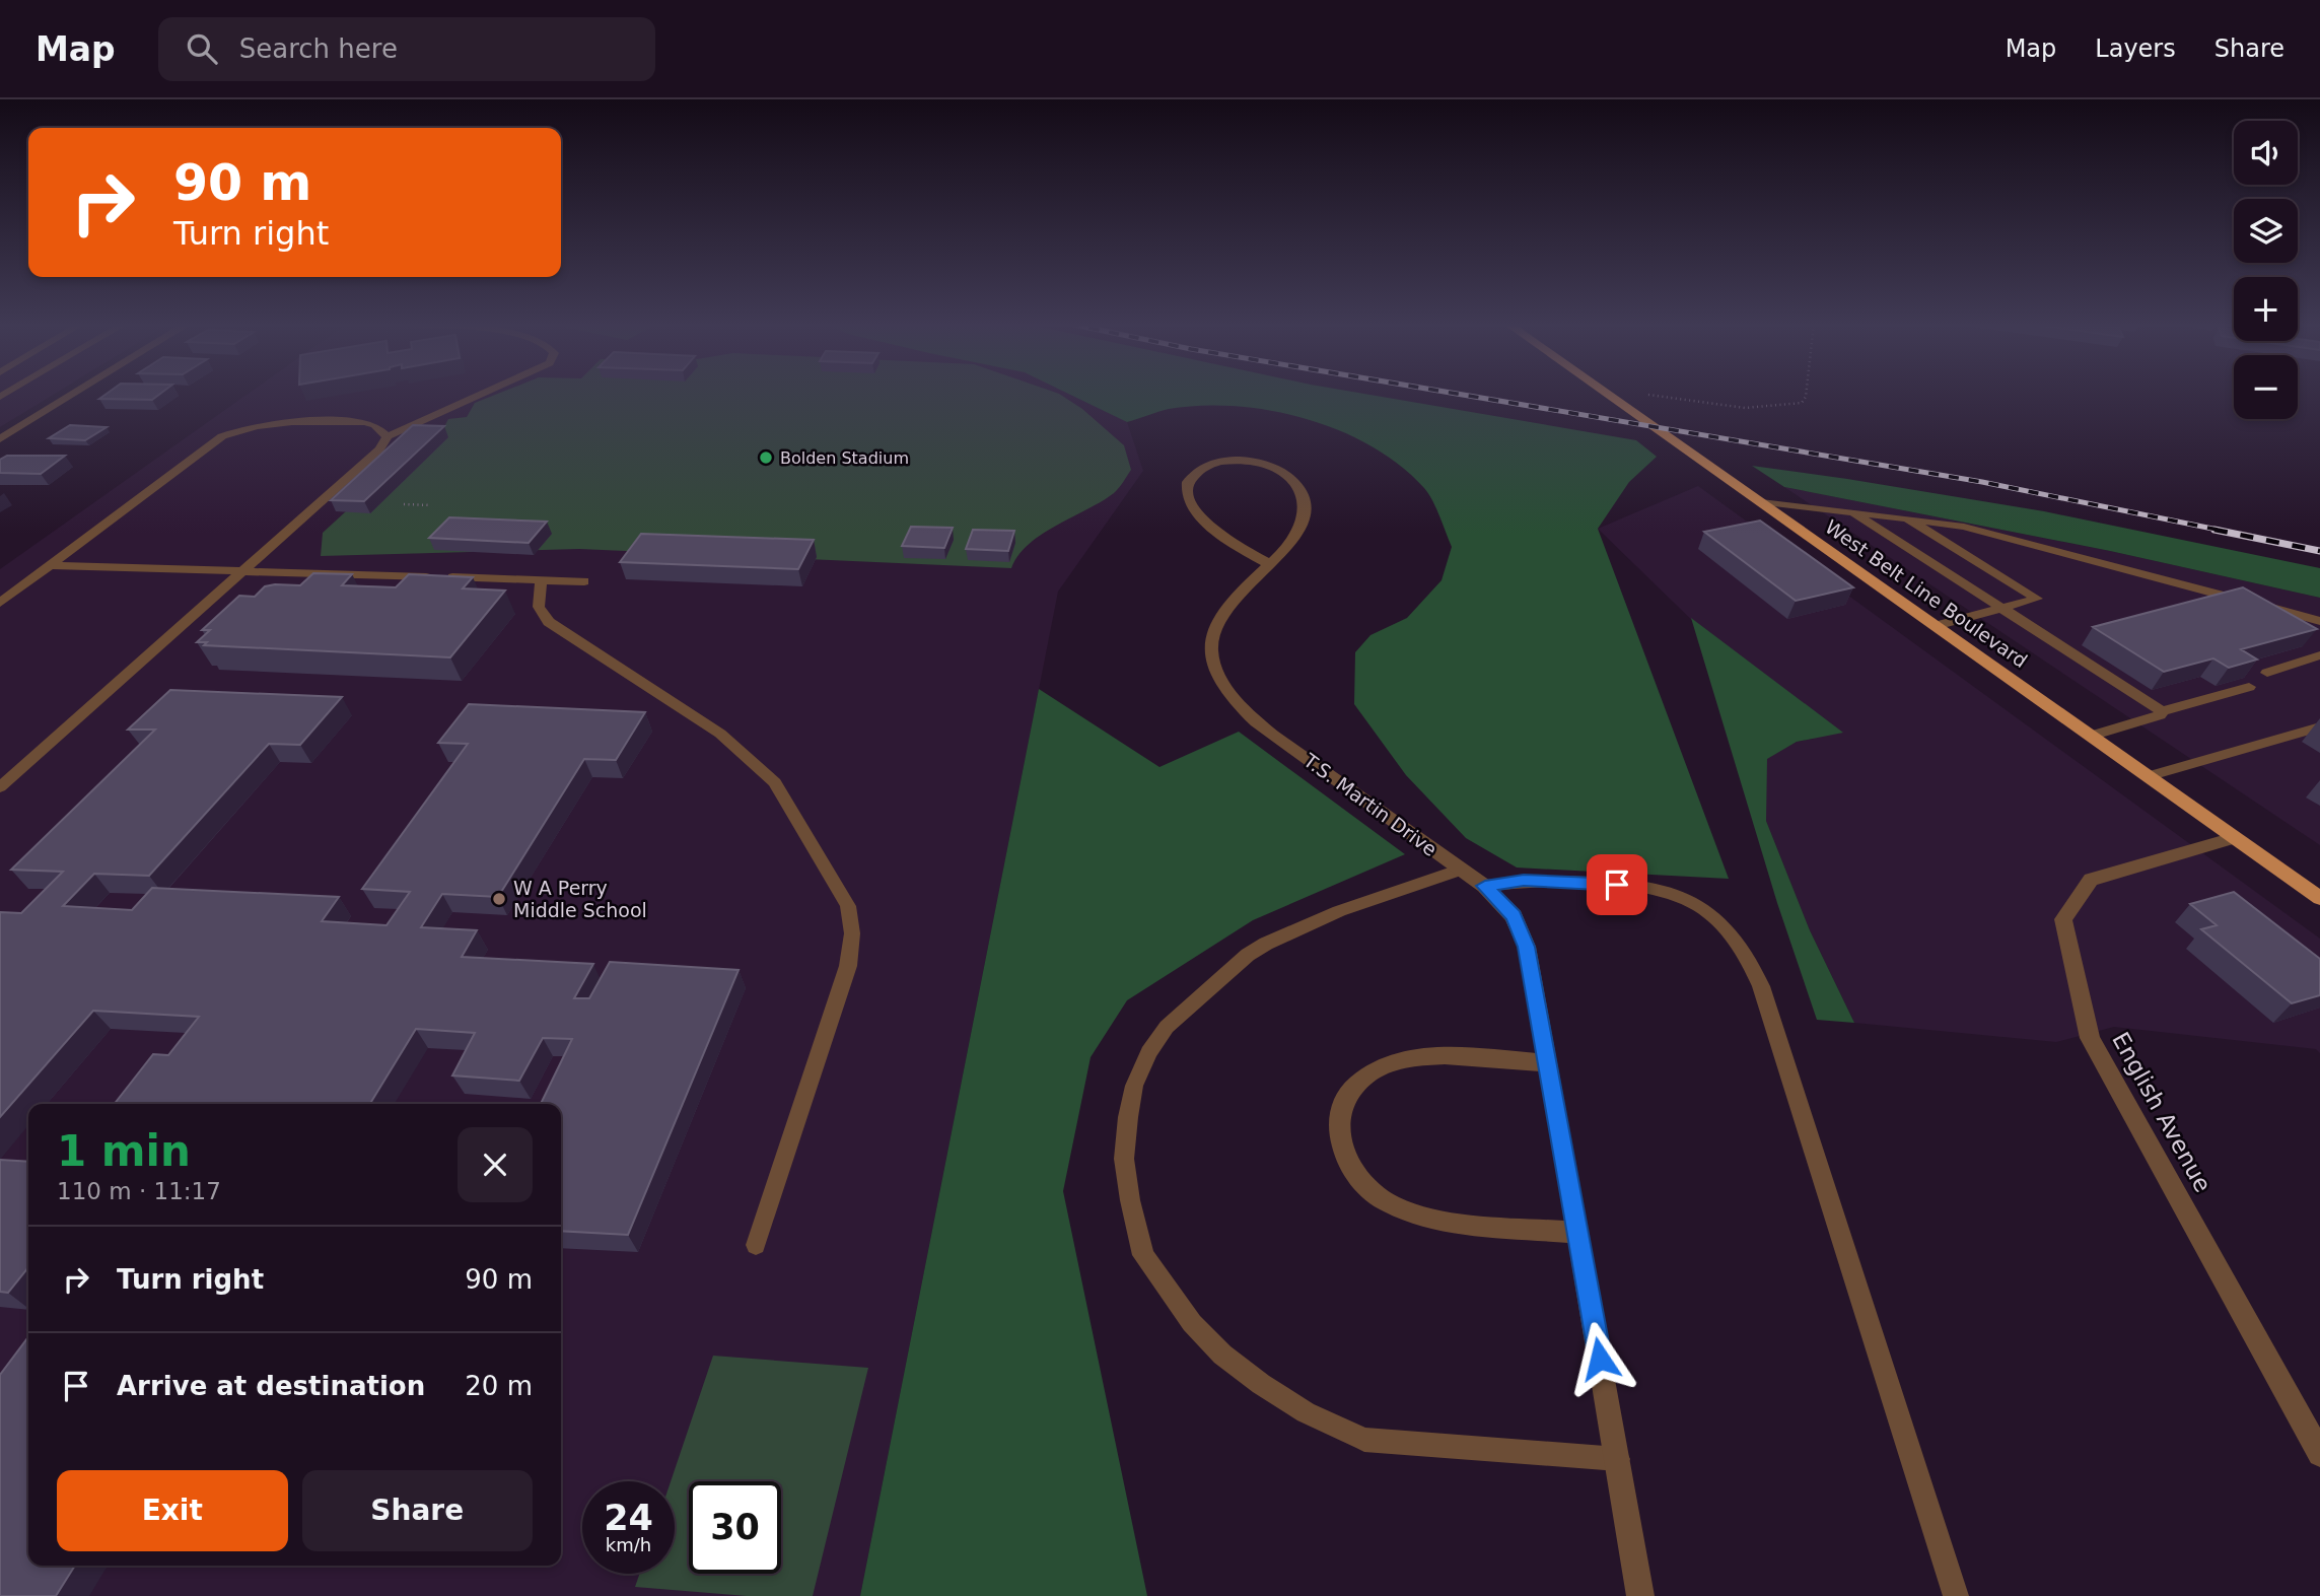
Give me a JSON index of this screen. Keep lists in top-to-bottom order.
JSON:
{
  "streets": {
    "main road": ["West Belt Line Boulevard"],
    "street": ["T.S. Martin Drive", "English Avenue"]
  },
  "crossings": [
    ["West Belt Line Boulevard", "English Avenue"]
  ],
  "places": ["Bolden Stadium", "W A Perry Middle School"],
  "page": {
    "header": "Map",
    "search": "Search here",
    "nav": ["Map", "Layers", "Share"],
    "map_buttons": ["+", "−"],
    "turn": ["90 m", "Turn right"],
    "heading": ["1 min", "110 m · 11:17"],
    "list": [
      {
        "name": "Turn right",
        "value": "90 m"
      },
      {
        "name": "Arrive at destination",
        "value": "20 m"
      }
    ],
    "buttons": ["Exit", "Share"],
    "speed": "24 km/h",
    "limit": "30"
  }
}
